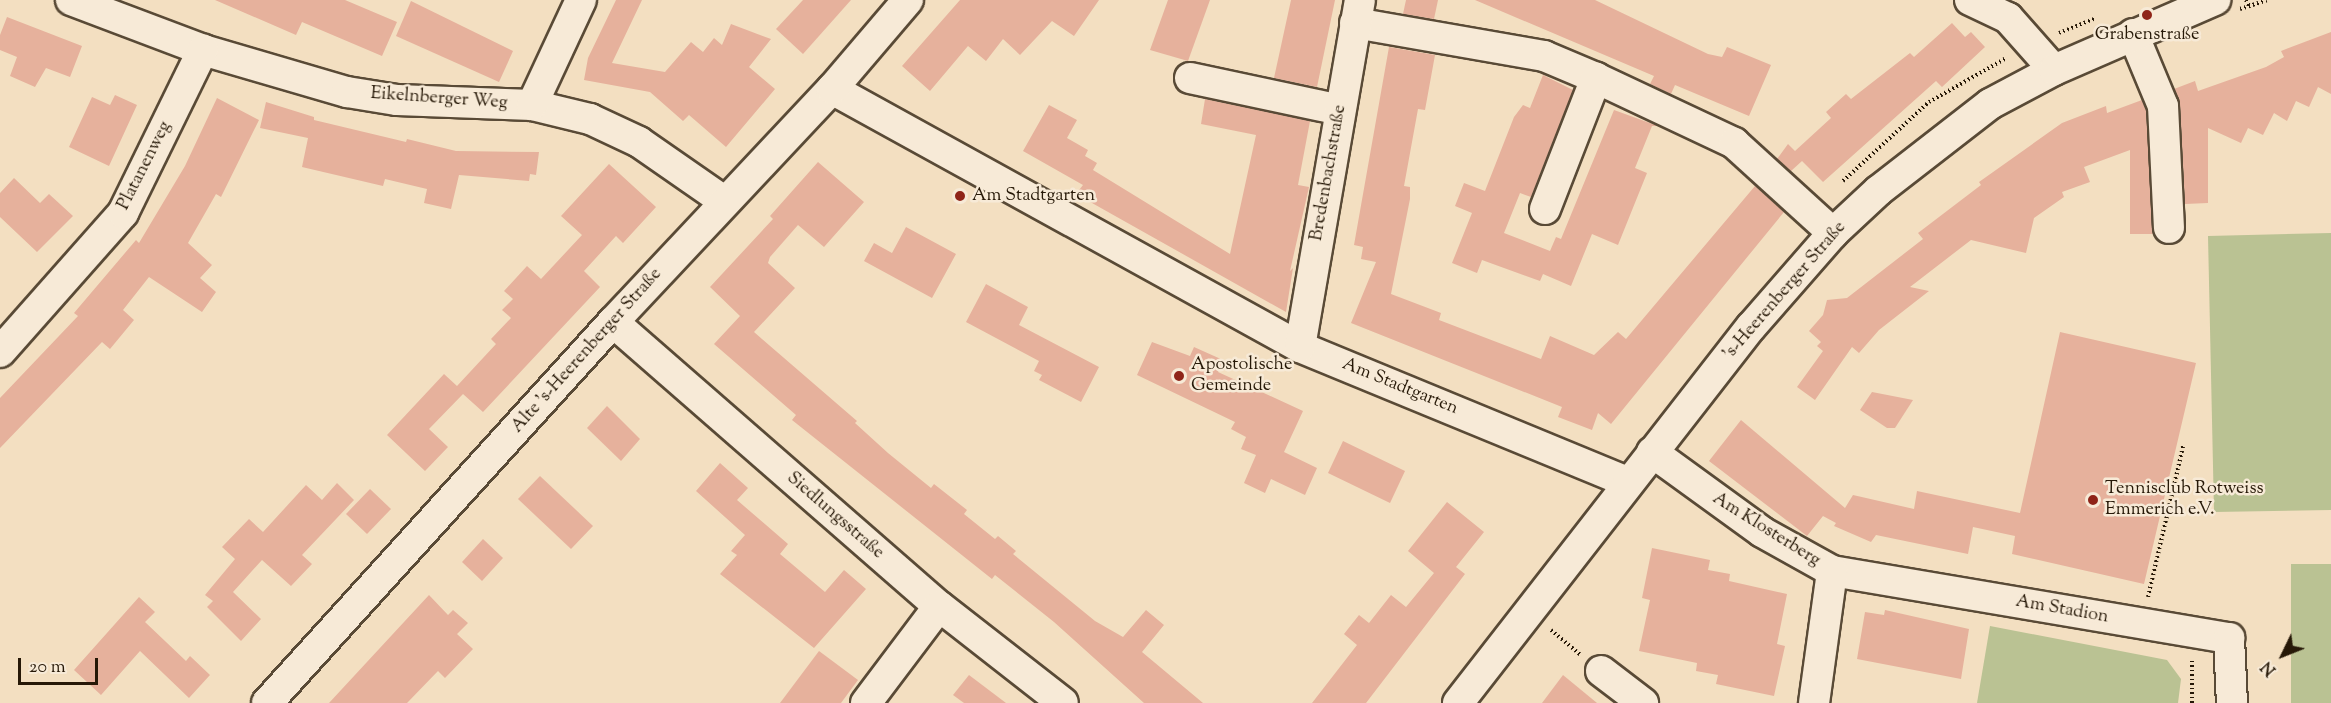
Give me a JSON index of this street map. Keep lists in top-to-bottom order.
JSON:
{
  "streets": {
    "street": [
      "Eikelnberger Weg",
      "Platanenweg",
      "Bredenbachstraße",
      "'s-Heerenberger Straße",
      "Alte 's-Heerenberger Straße",
      "Am Stadtgarten",
      "Siedlungsstraße",
      "Am Klosterberg",
      "Am Stadion"
    ]
  },
  "crossings": [
    ["Eikelnberger Weg", "Platanenweg"],
    ["Eikelnberger Weg", "Alte 's-Heerenberger Straße"],
    ["Bredenbachstraße", "Am Stadtgarten"],
    ["'s-Heerenberger Straße", "Am Stadtgarten"],
    ["'s-Heerenberger Straße", "Am Klosterberg"],
    ["Alte 's-Heerenberger Straße", "Am Stadtgarten"],
    ["Alte 's-Heerenberger Straße", "Siedlungsstraße"],
    ["Am Klosterberg", "Am Stadion"]
  ],
  "places": [
    "Grabenstraße",
    "Am Stadtgarten",
    "Apostolische Gemeinde",
    "Tennisclub Rotweiss Emmerich e.V."
  ],
  "scale_bar": "20 m",
  "north": "bottom left"
}
